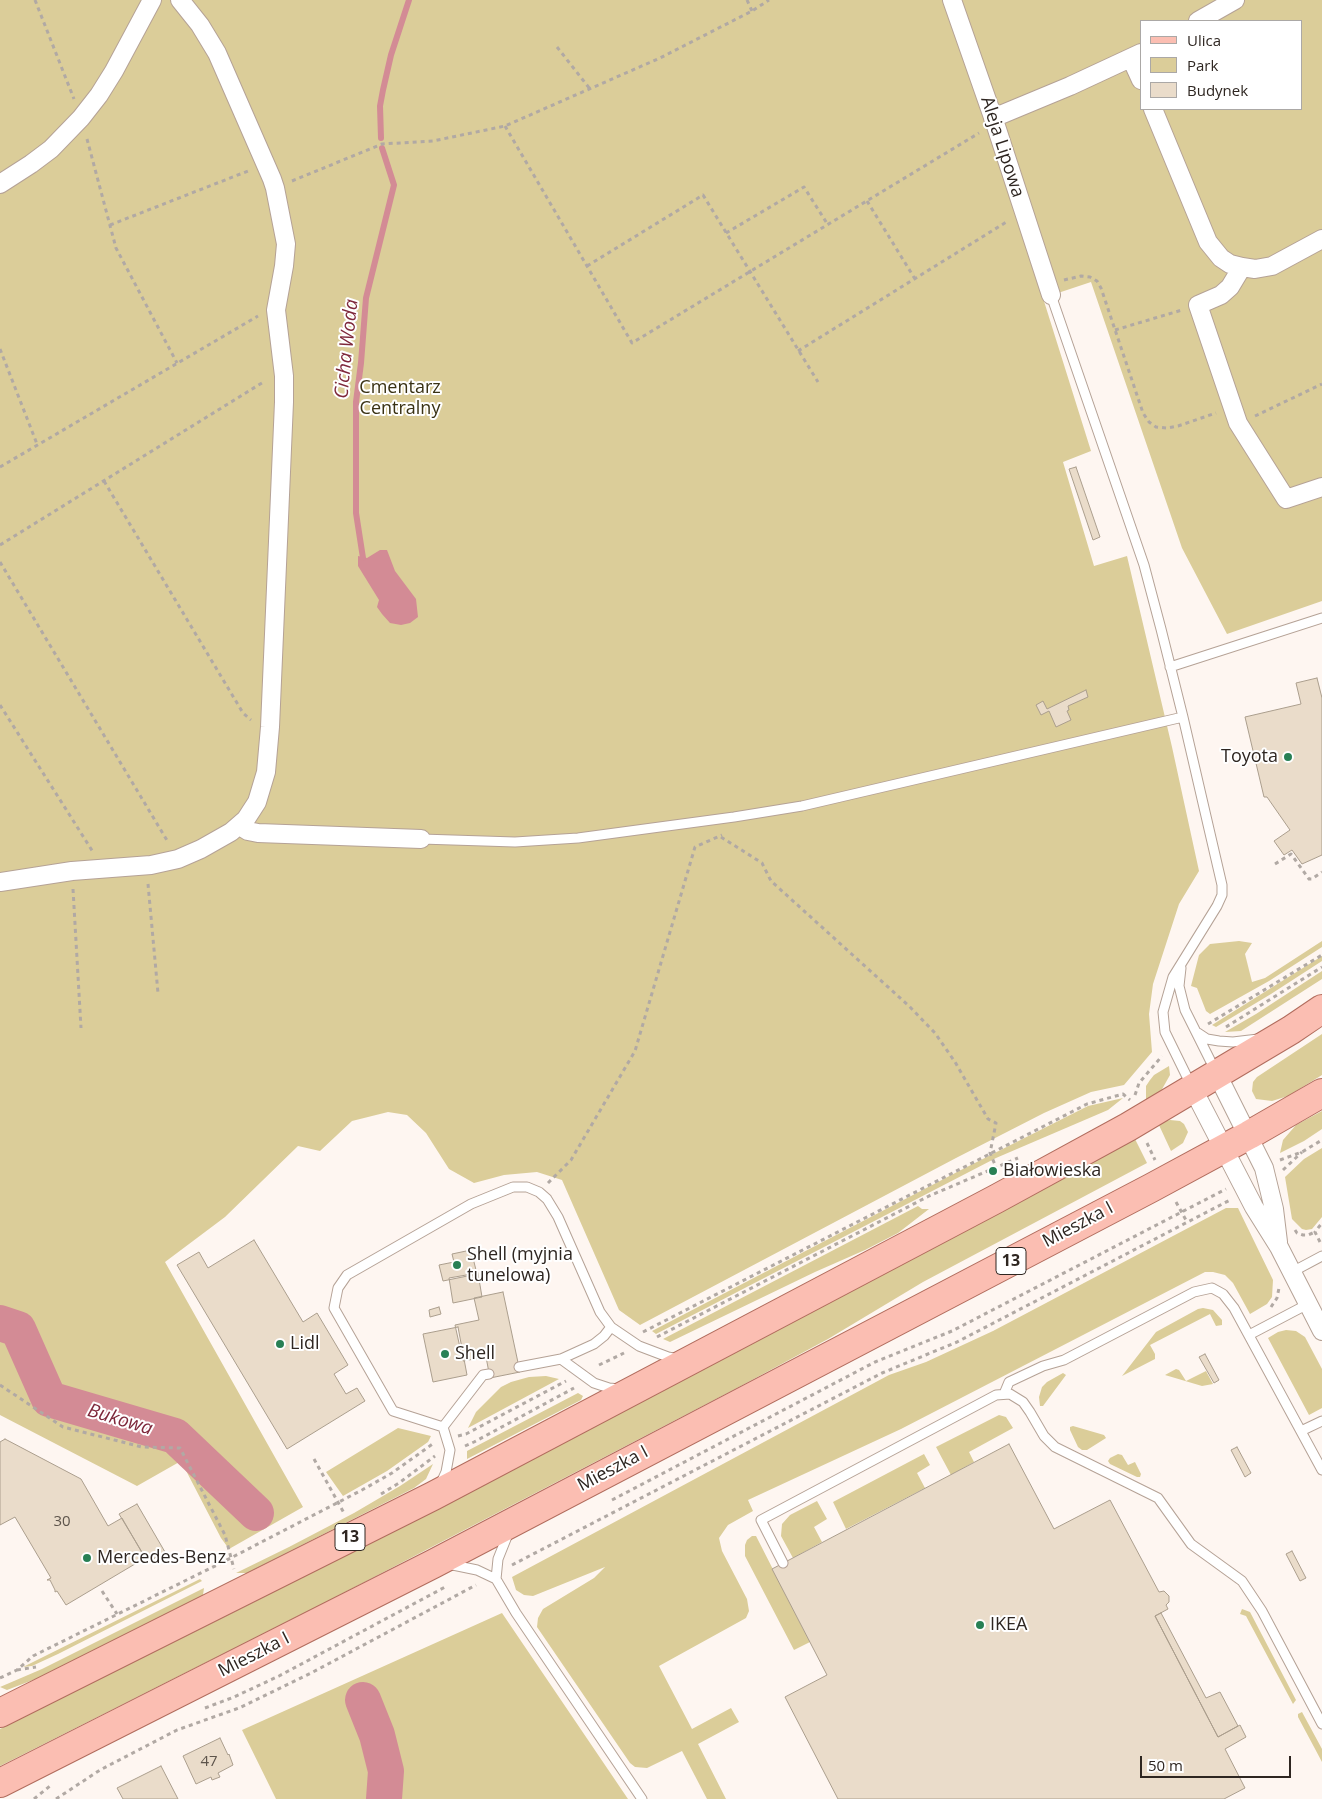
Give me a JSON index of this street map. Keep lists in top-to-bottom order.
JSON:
{
  "streets": {
    "main road": ["Mieszka I", "13"],
    "street": ["Aleja Lipowa"]
  },
  "water": ["Cicha Woda", "Bukowa"],
  "parks": ["Cmentarz Centralny"],
  "places": [
    "Toyota",
    "Białowieska",
    "Shell (myjnia tunelowa)",
    "Lidl",
    "Shell",
    "Mercedes-Benz",
    "IKEA"
  ],
  "house_numbers": ["30", "47"],
  "legend": ["Ulica", "Park", "Budynek"],
  "scale_bar": "50 m"
}
